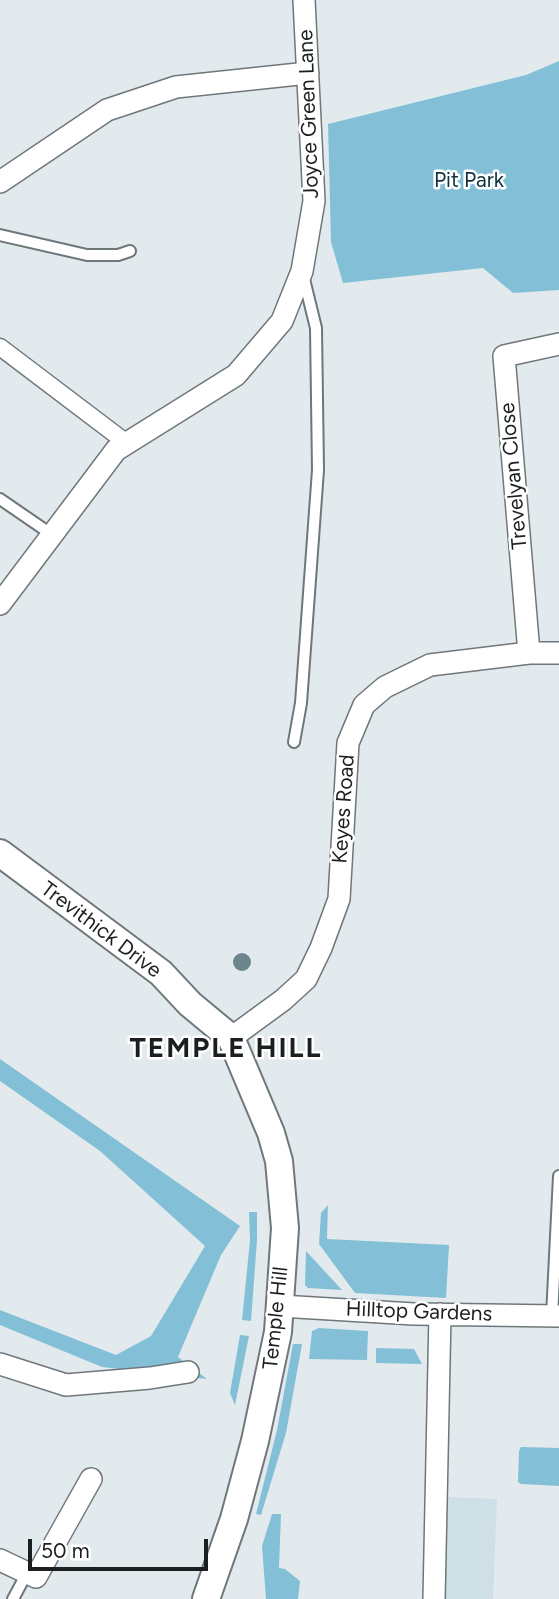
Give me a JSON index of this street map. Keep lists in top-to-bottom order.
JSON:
{
  "streets": {
    "street": [
      "Joyce Green Lane",
      "Trevelyan Close",
      "Keyes Road",
      "Trevithick Drive",
      "Hilltop Gardens",
      "Temple Hill"
    ]
  },
  "crossings": [
    ["Trevelyan Close", "Keyes Road"],
    ["Keyes Road", "Trevithick Drive"],
    ["Keyes Road", "Temple Hill"],
    ["Trevithick Drive", "Temple Hill"],
    ["Hilltop Gardens", "Temple Hill"]
  ],
  "districts": ["TEMPLE HILL"],
  "parks": ["Pit Park"],
  "scale_bar": "50 m"
}
